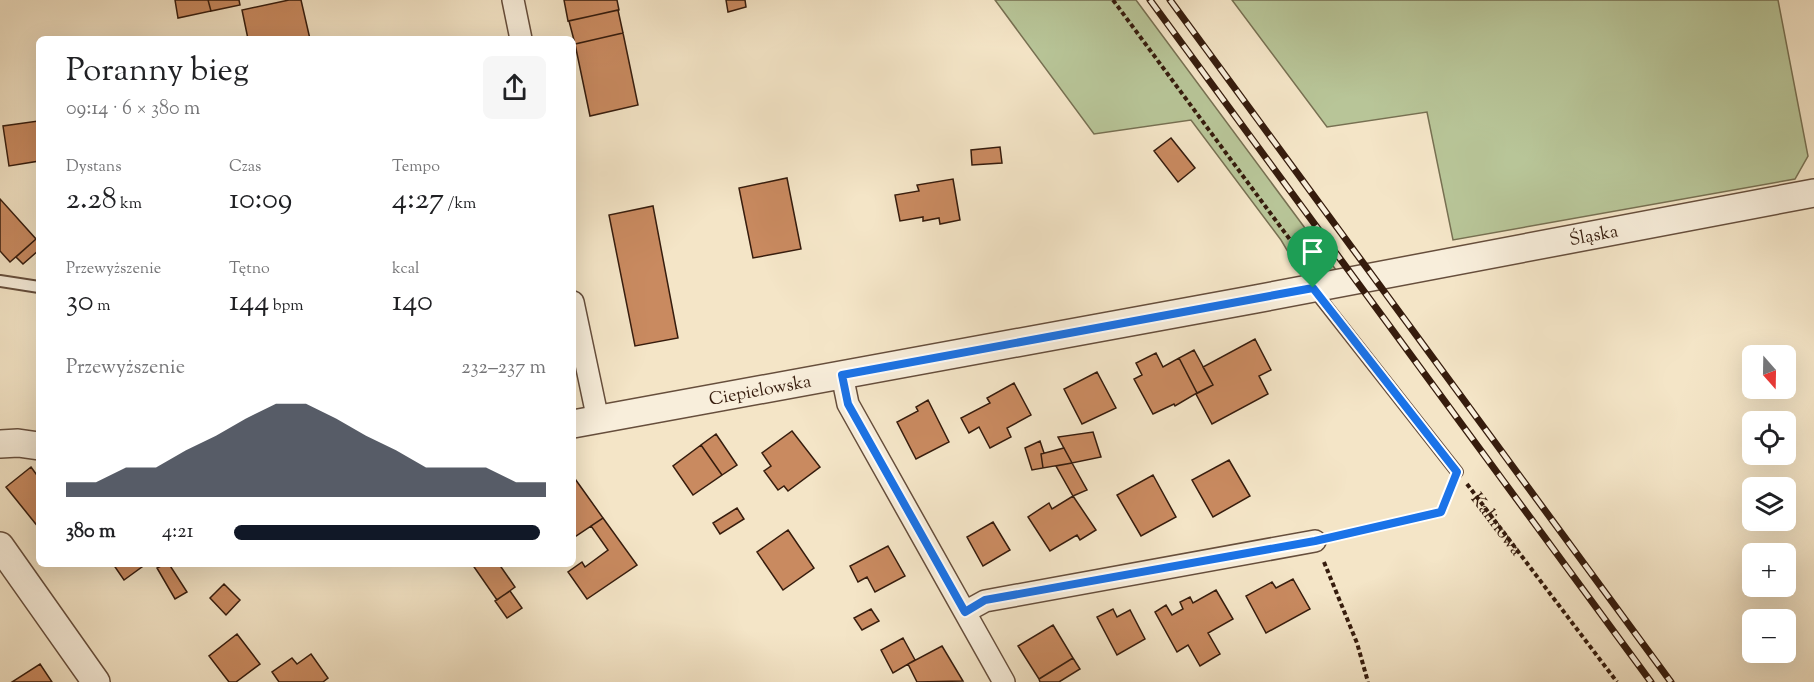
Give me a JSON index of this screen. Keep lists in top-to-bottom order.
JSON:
{
  "streets": {
    "street": ["Śląska", "Ciepielowska"],
    "path": ["Kalinowa"]
  },
  "crossings": [
    ["Śląska", "Ciepielowska"]
  ],
  "north": "bottom",
  "page": {
    "heading": ["Poranny bieg", "09:14 · 6 × 380 m"],
    "stats": [
      ["Dystans", "2.28 km"],
      ["Czas", "10:09"],
      ["Tempo", "4:27 /km"],
      ["Przewyższenie", "30 m"],
      ["Tętno", "144 bpm"],
      ["kcal", "140"]
    ],
    "chart": ["Przewyższenie", "232–237 m"],
    "map_buttons": ["+", "−"],
    "list": [
      {
        "name": "380 m",
        "note": "4:21"
      }
    ]
  }
}
